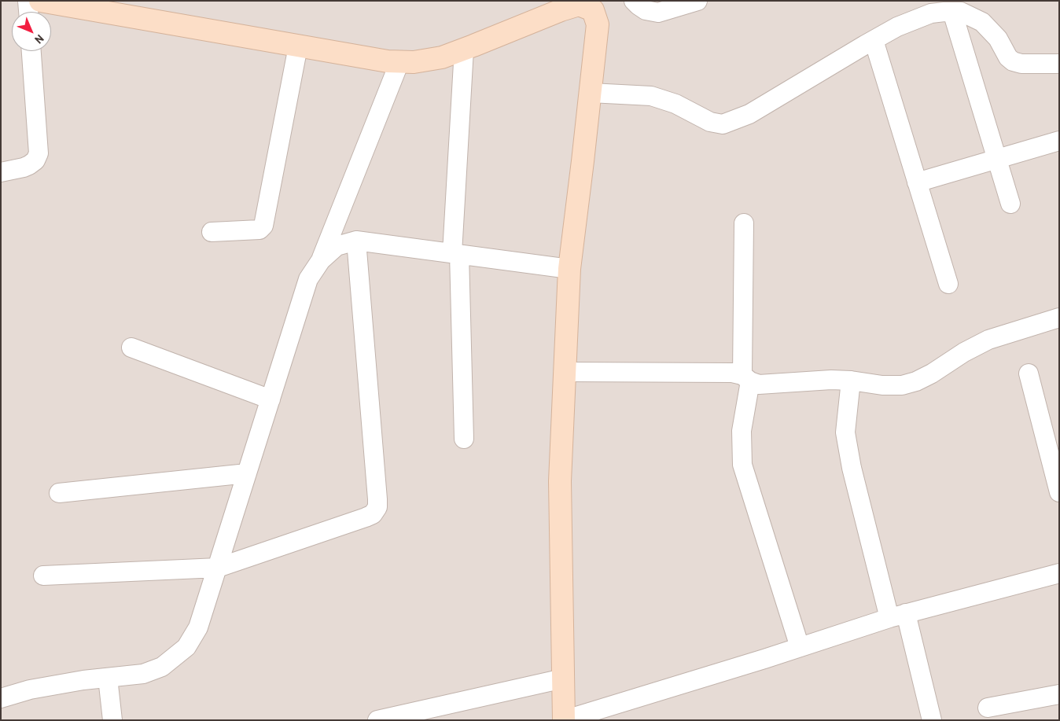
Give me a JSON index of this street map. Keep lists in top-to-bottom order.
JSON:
{
  "north": "bottom right"
}
